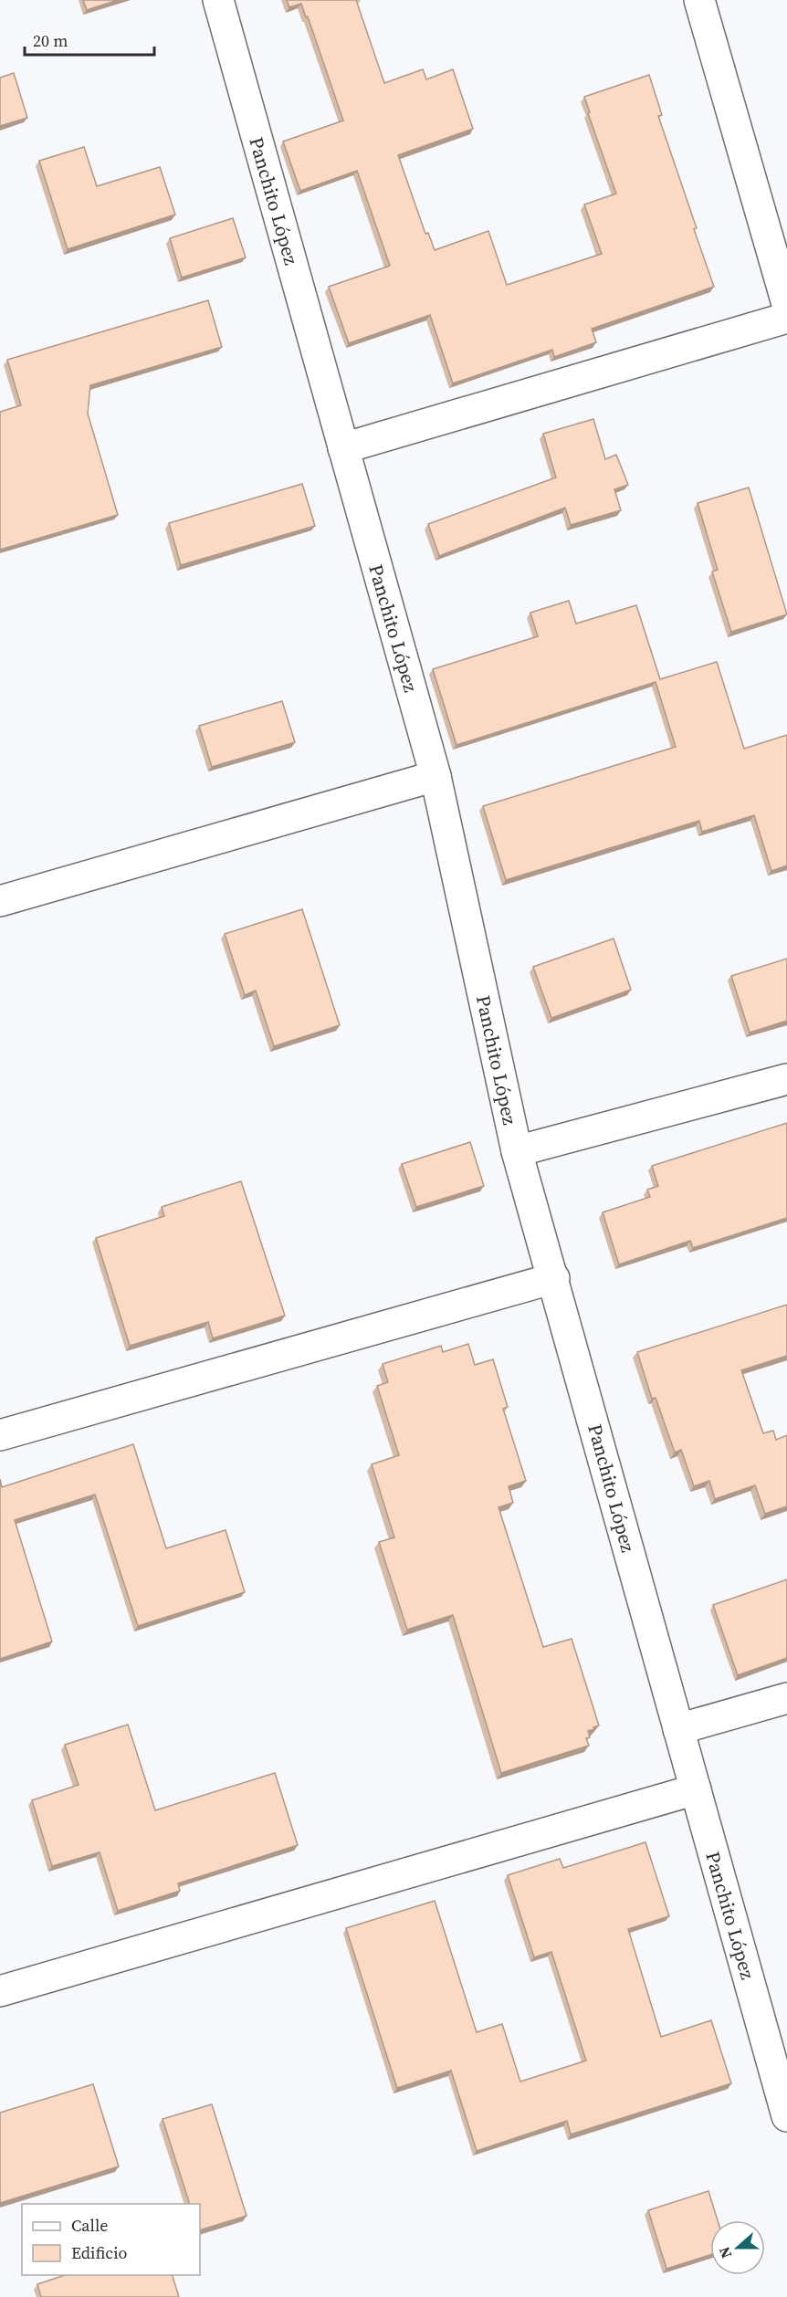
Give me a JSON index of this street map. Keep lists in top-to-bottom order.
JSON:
{
  "streets": {
    "street": ["Panchito López"]
  },
  "legend": ["Calle", "Edificio"],
  "scale_bar": "20 m",
  "north": "left"
}
